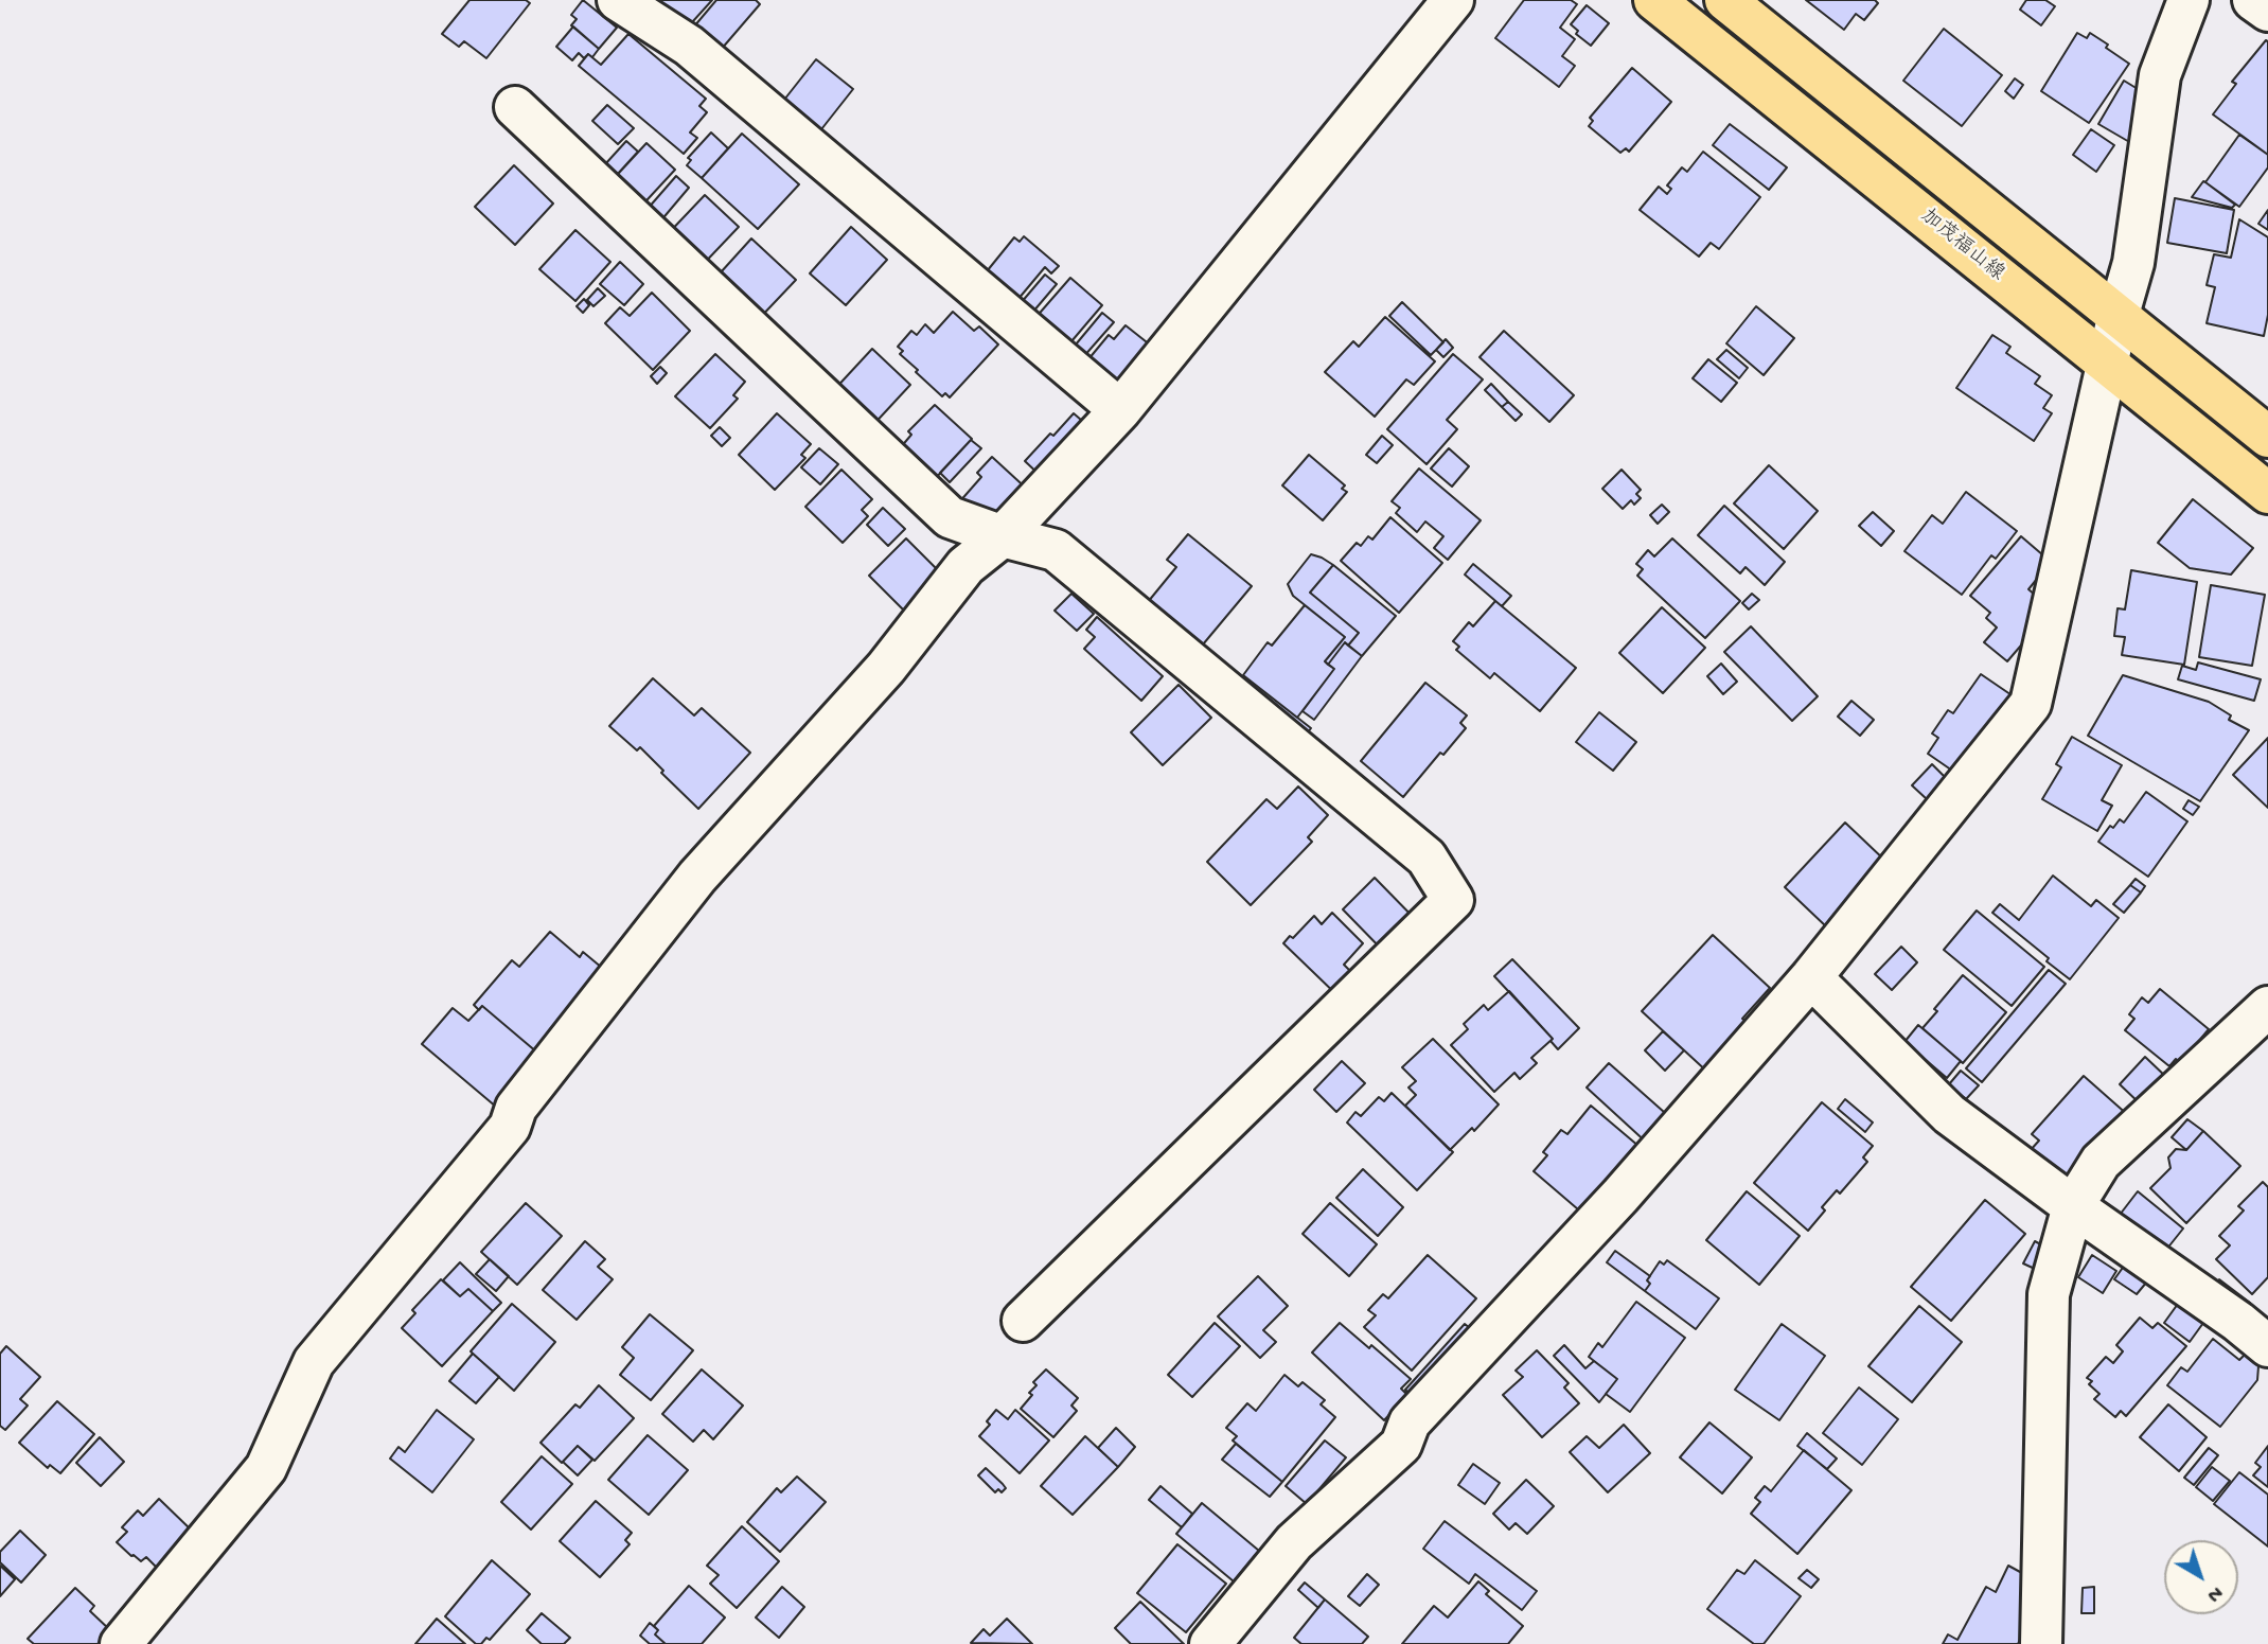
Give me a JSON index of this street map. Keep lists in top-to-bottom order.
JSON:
{
  "streets": {
    "main road": ["加茂福山線"]
  },
  "north": "bottom right"
}
